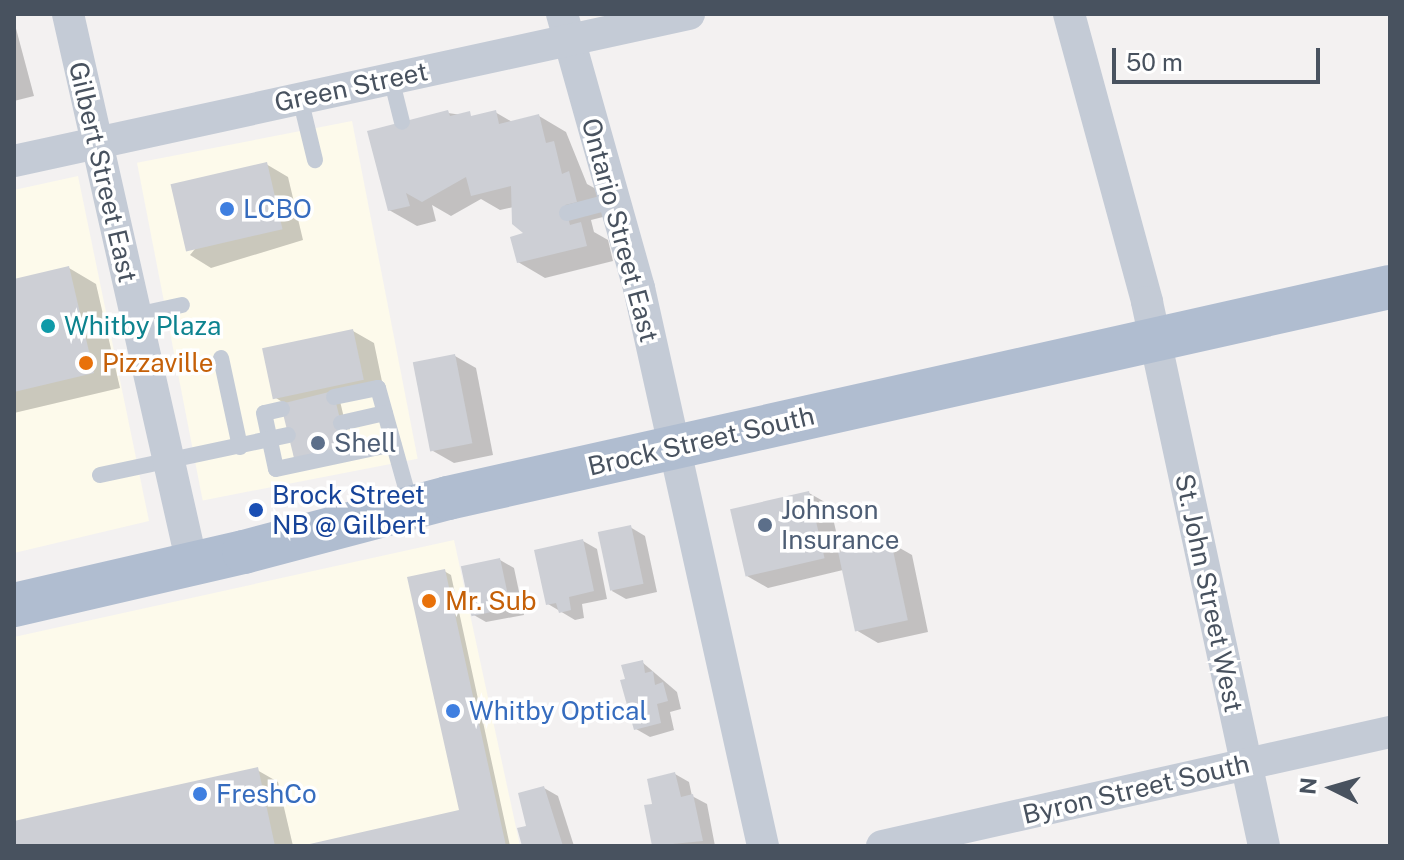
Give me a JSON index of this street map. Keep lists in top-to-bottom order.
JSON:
{
  "streets": {
    "main road": ["Brock Street South"],
    "street": [
      "Green Street",
      "Gilbert Street East",
      "Ontario Street East",
      "St. John Street West",
      "Byron Street South"
    ]
  },
  "crossings": [
    ["Green Street", "Gilbert Street East"],
    ["Green Street", "Ontario Street East"],
    ["Gilbert Street East", "Brock Street South"],
    ["Ontario Street East", "Brock Street South"],
    ["Brock Street South", "St. John Street West"],
    ["St. John Street West", "Byron Street South"]
  ],
  "places": [
    "LCBO",
    "Whitby Plaza",
    "Pizzaville",
    "Shell",
    "Brock Street NB @ Gilbert",
    "Johnson Insurance",
    "Mr. Sub",
    "Whitby Optical",
    "FreshCo"
  ],
  "scale_bar": "50 m",
  "north": "left"
}
